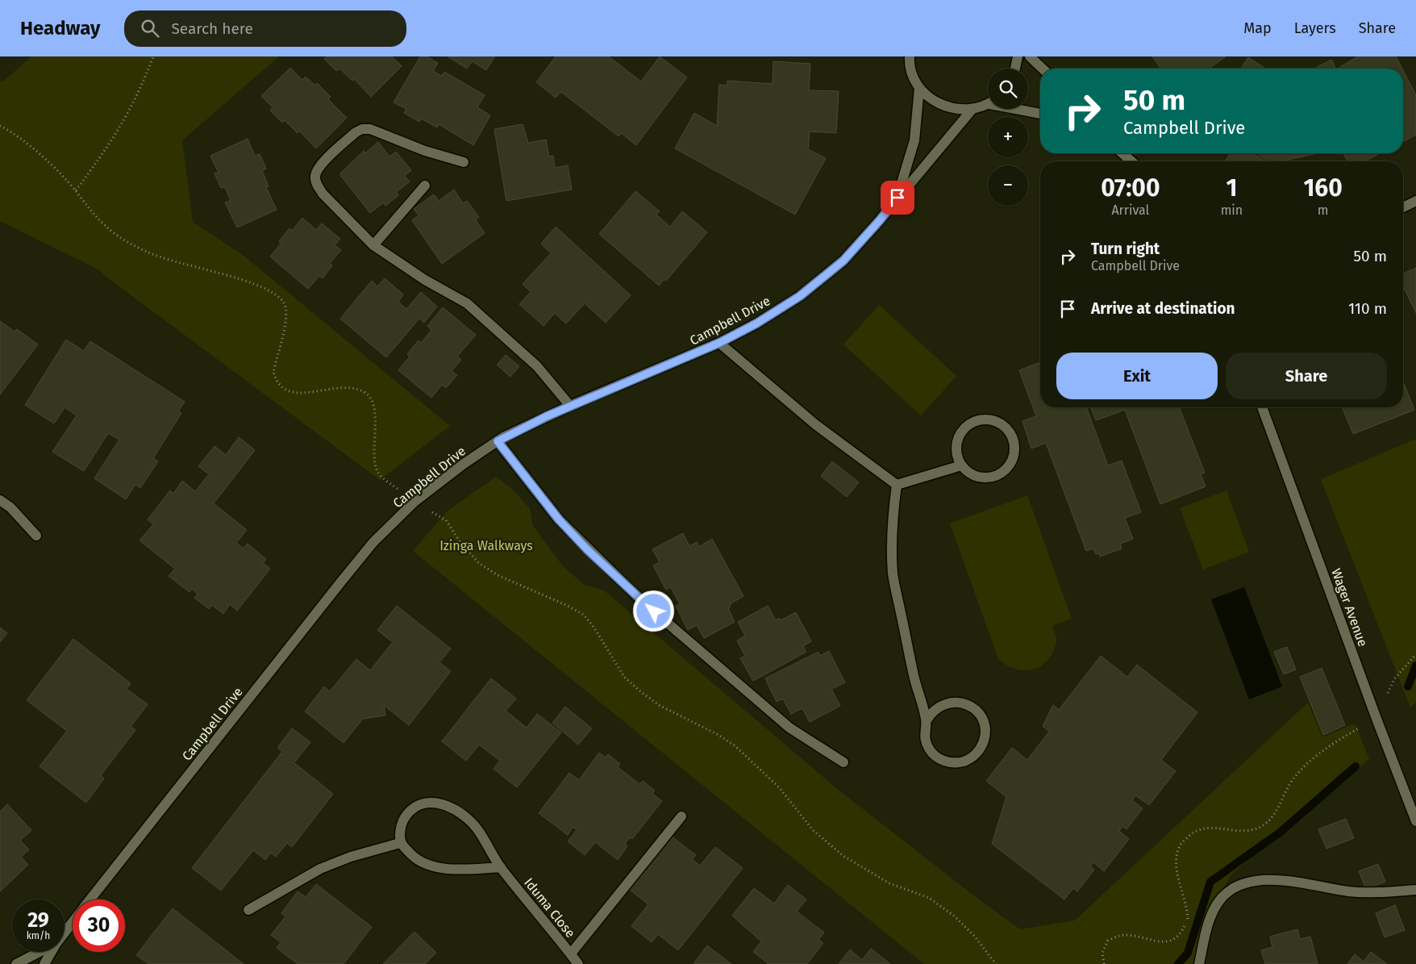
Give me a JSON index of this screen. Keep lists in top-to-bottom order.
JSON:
{
  "streets": {
    "street": ["Campbell Drive", "Wager Avenue", "Iduma Close"]
  },
  "parks": ["Izinga Walkways"],
  "page": {
    "header": "Headway",
    "search": "Search here",
    "nav": ["Map", "Layers", "Share"],
    "map_buttons": ["+", "−"],
    "turn": ["50 m", "Campbell Drive"],
    "eta": [
      "07:00",
      "Arrival",
      "1",
      "min",
      "160",
      "m"
    ],
    "list": [
      {
        "name": "Turn right",
        "note": "Campbell Drive",
        "value": "50 m"
      },
      {
        "name": "Arrive at destination",
        "value": "110 m"
      }
    ],
    "buttons": ["Exit", "Share"],
    "speed": "29 km/h",
    "limit": "30"
  }
}
